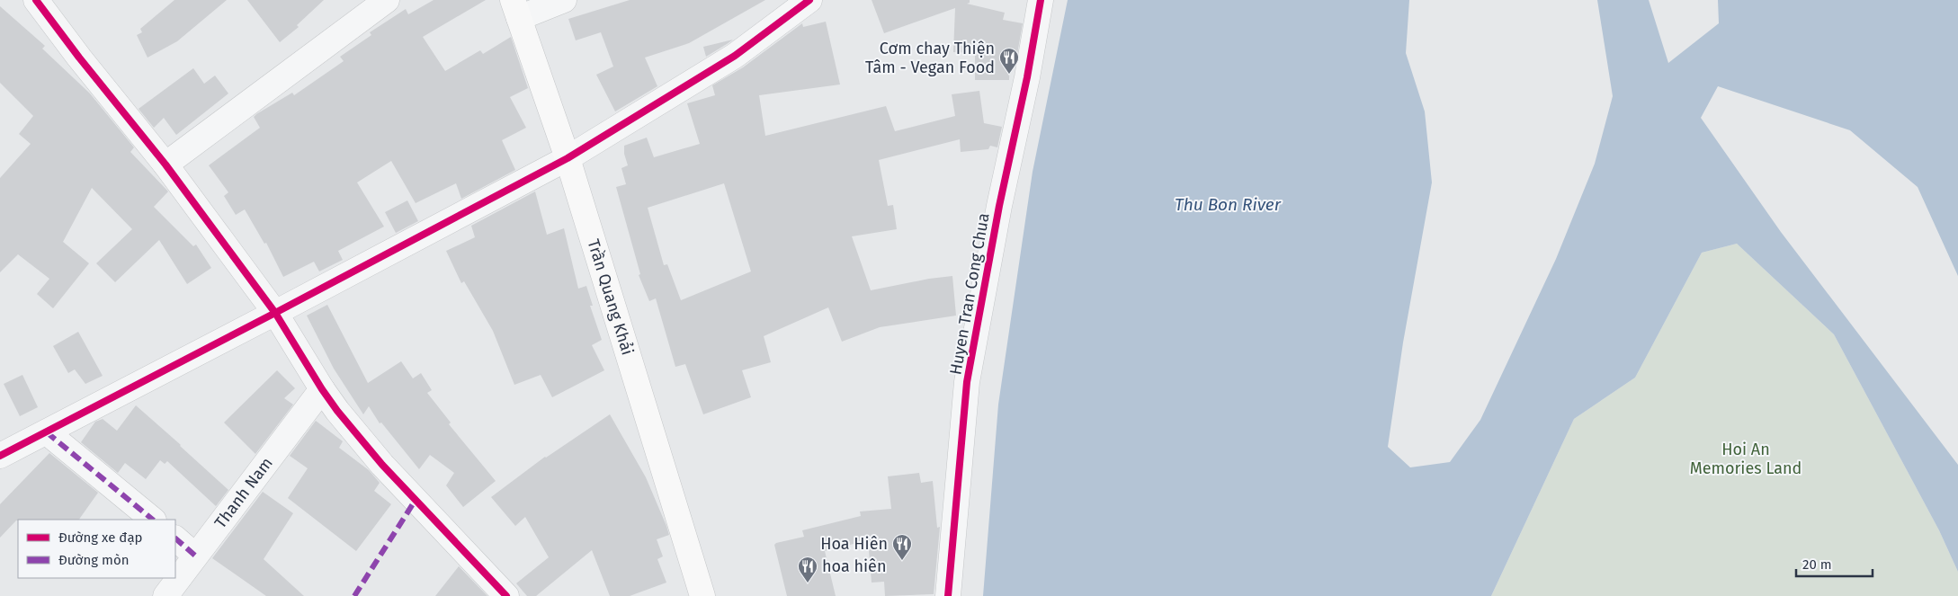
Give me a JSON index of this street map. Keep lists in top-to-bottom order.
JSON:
{
  "streets": {
    "street": ["Huyen Tran Cong Chua", "Trần Quang Khải", "Thanh Nam"]
  },
  "water": ["Thu Bon River"],
  "parks": ["Hoi An Memories Land"],
  "places": {
    "restaurant": ["Cơm chay Thiện Tâm - Vegan Food", "Hoa Hiên", "hoa hiên"]
  },
  "legend": ["Đường xe đạp", "Đường mòn"],
  "scale_bar": "20 m"
}
